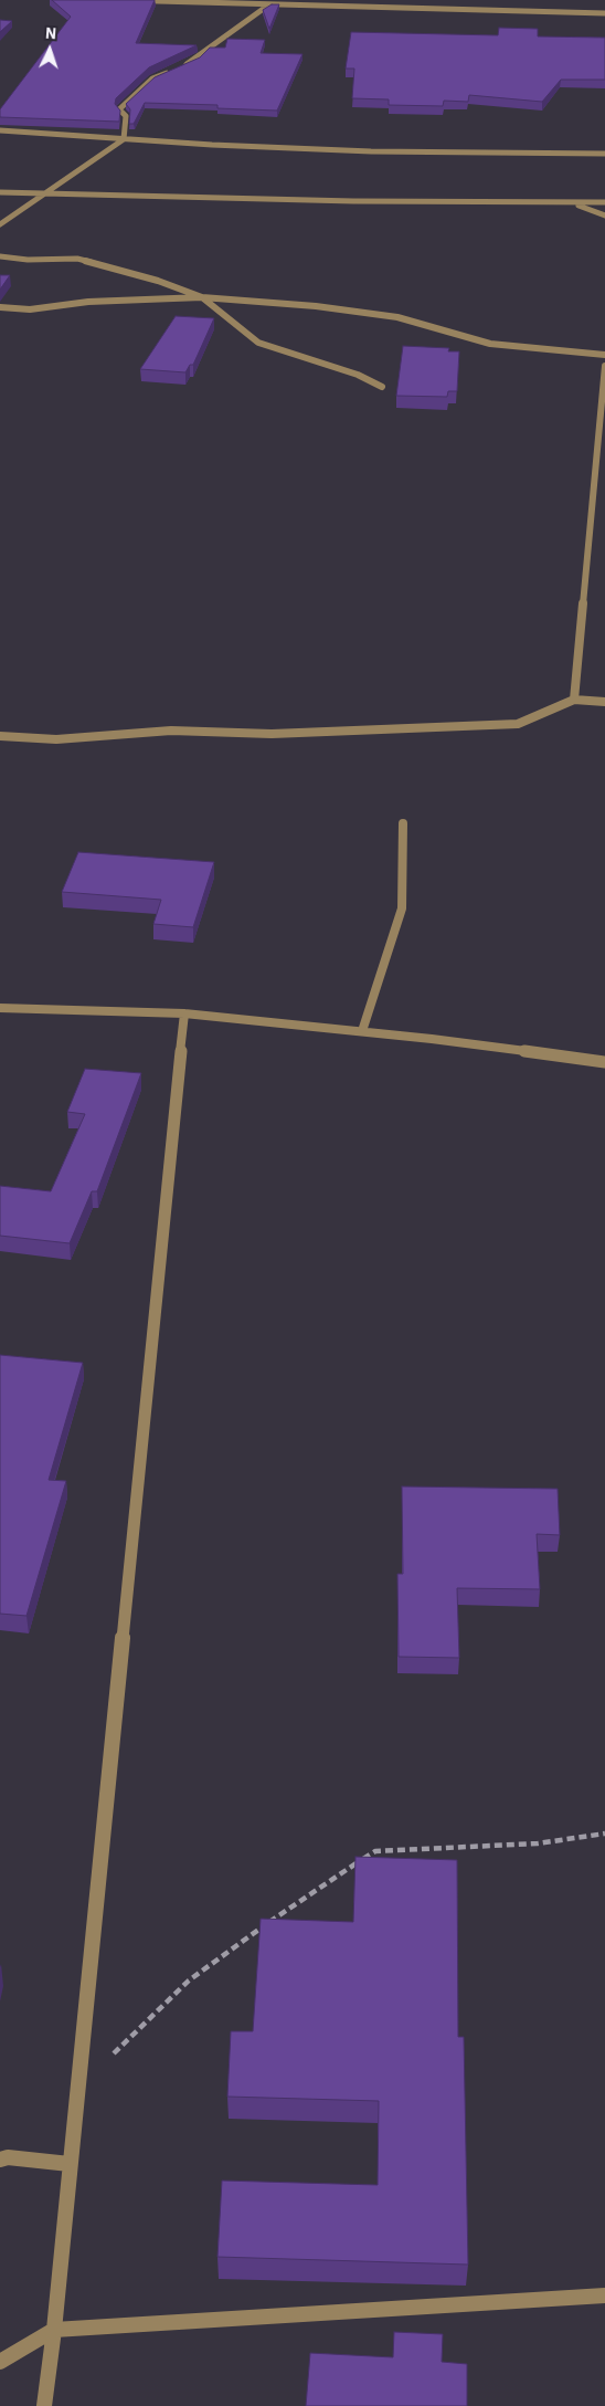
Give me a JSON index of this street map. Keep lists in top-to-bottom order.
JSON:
{
  "north": "top"
}
